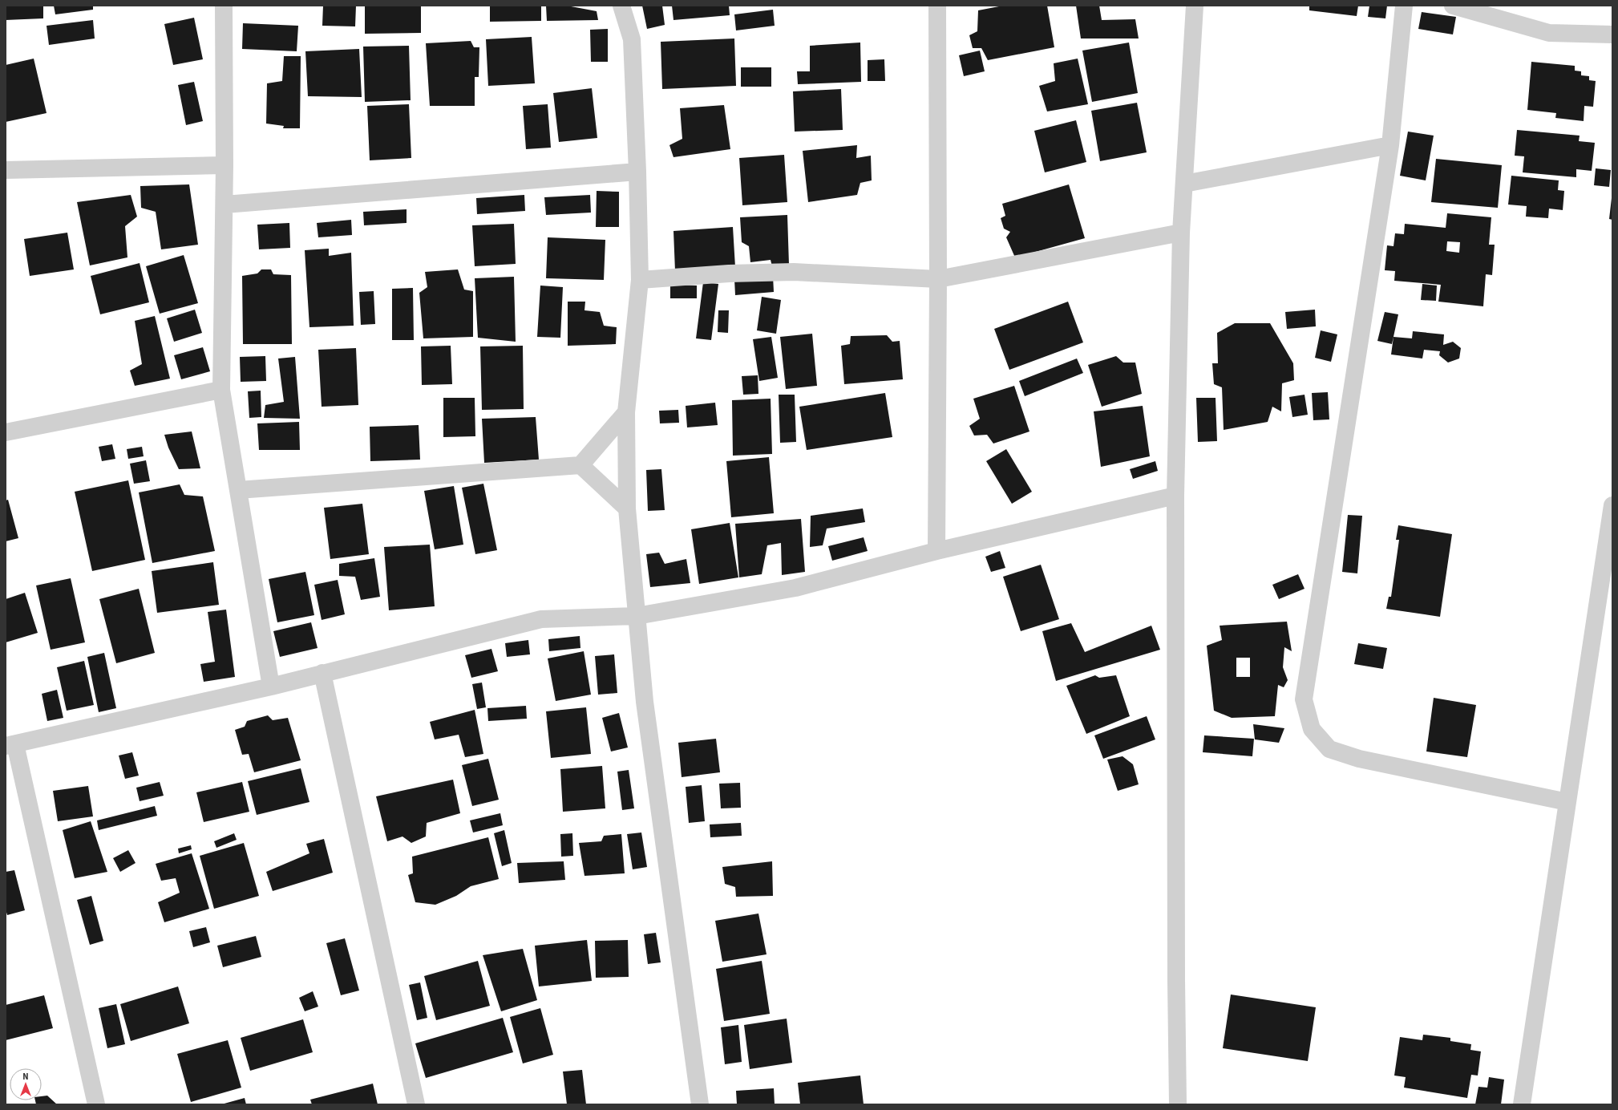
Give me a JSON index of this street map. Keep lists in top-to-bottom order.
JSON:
{
  "north": "top"
}
